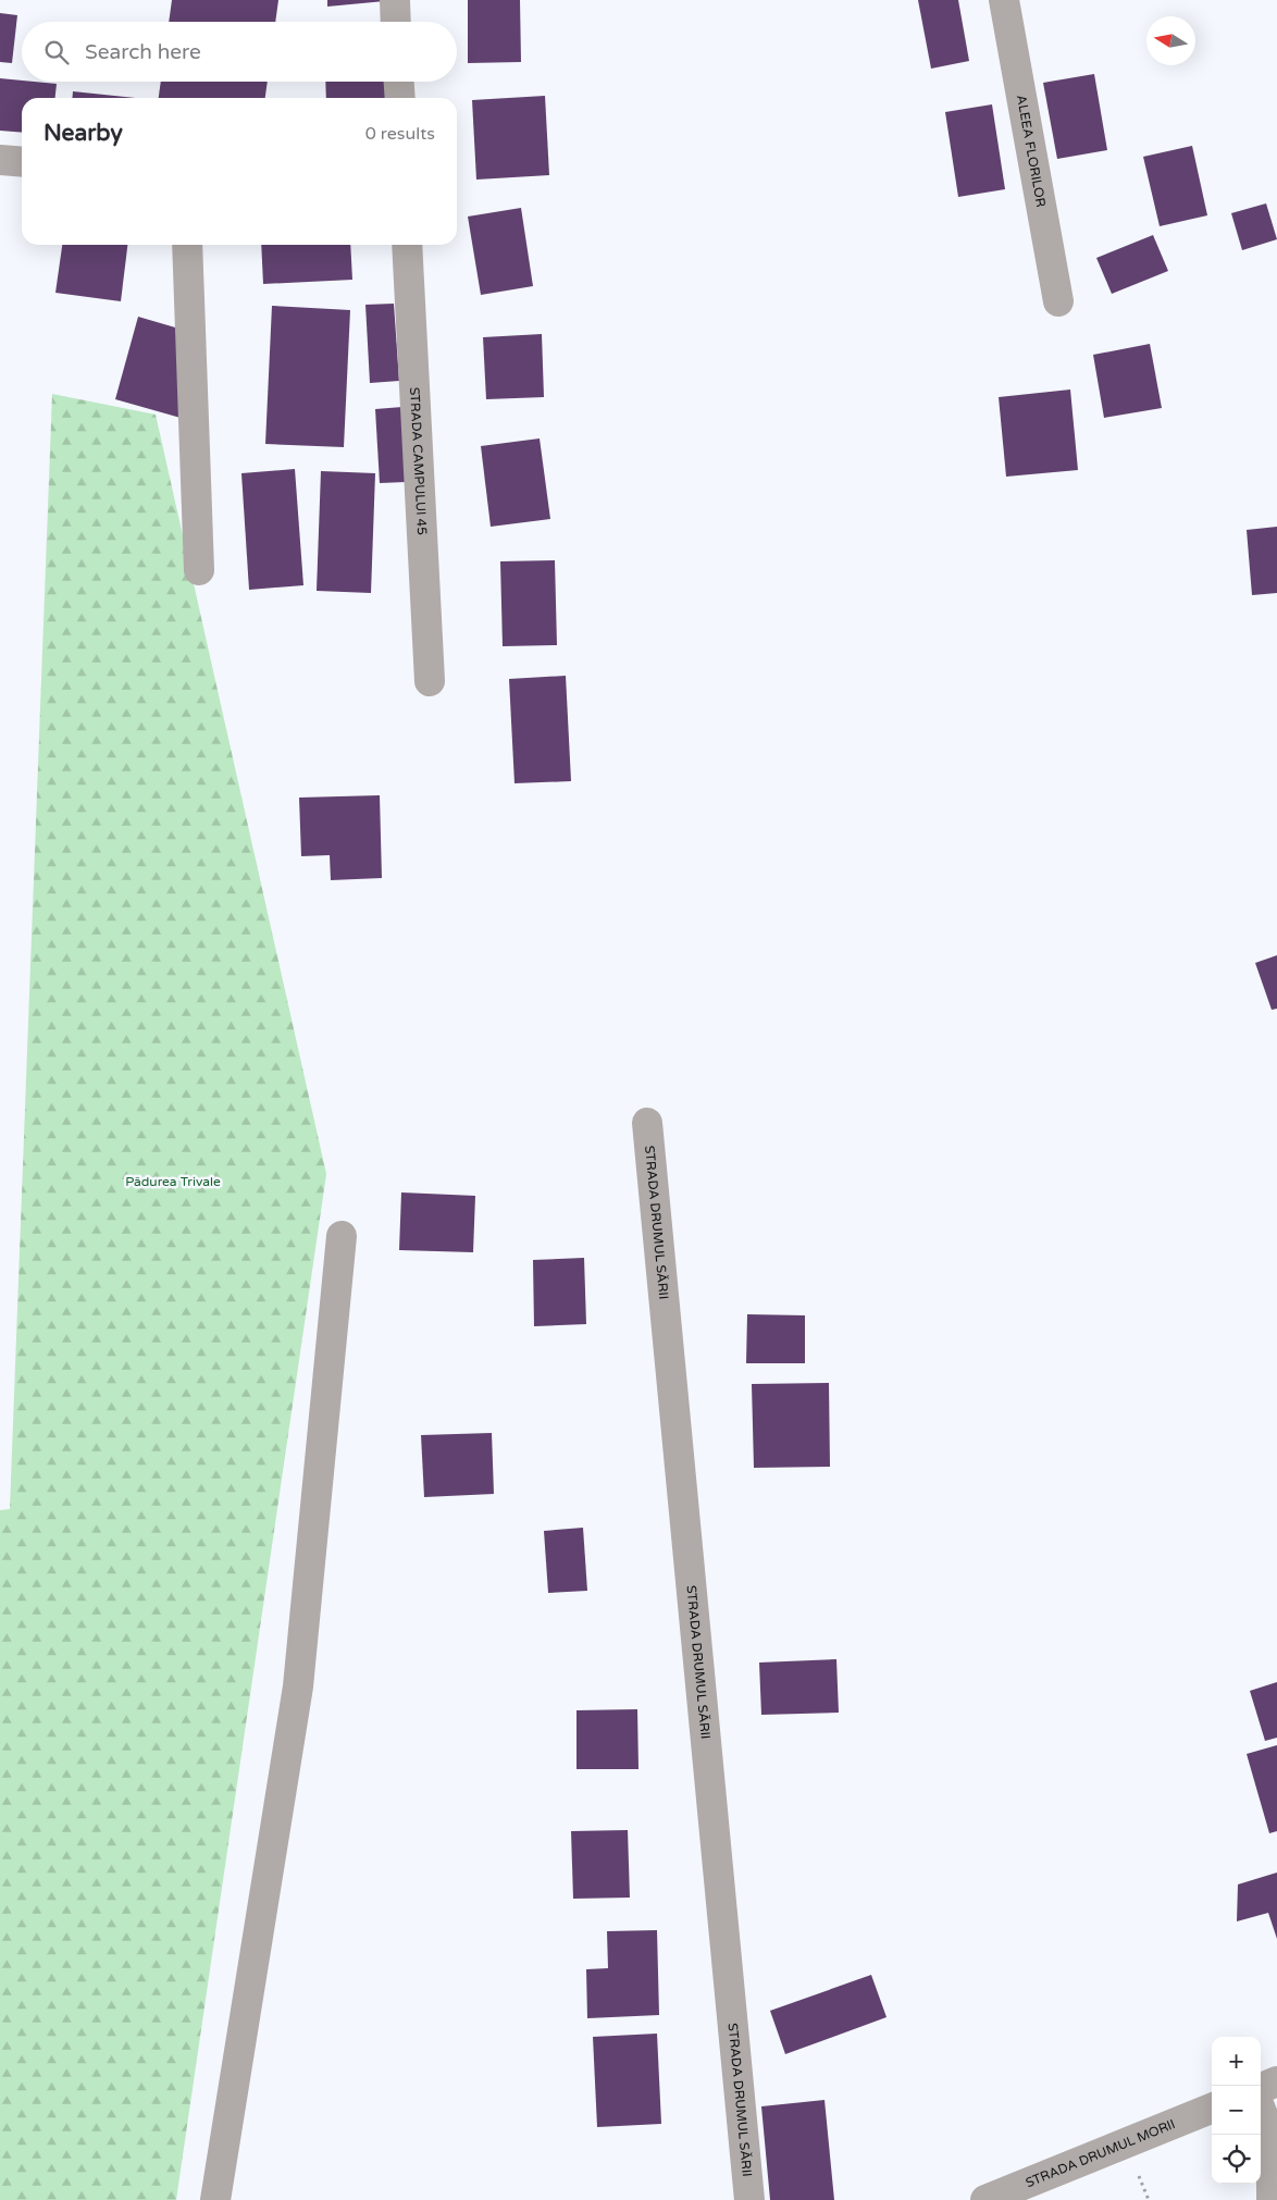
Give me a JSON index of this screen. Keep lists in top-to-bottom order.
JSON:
{
  "streets": {
    "street": [
      "ALEEA FLORILOR",
      "STRADA CAMPULUI 45",
      "STRADA DRUMUL SĂRII",
      "STRADA DRUMUL MORII"
    ]
  },
  "parks": ["Pădurea Trivale"],
  "north": "left",
  "page": {
    "search": "Search here",
    "heading": ["Nearby", "0 results"],
    "map_buttons": ["+", "−"]
  }
}
